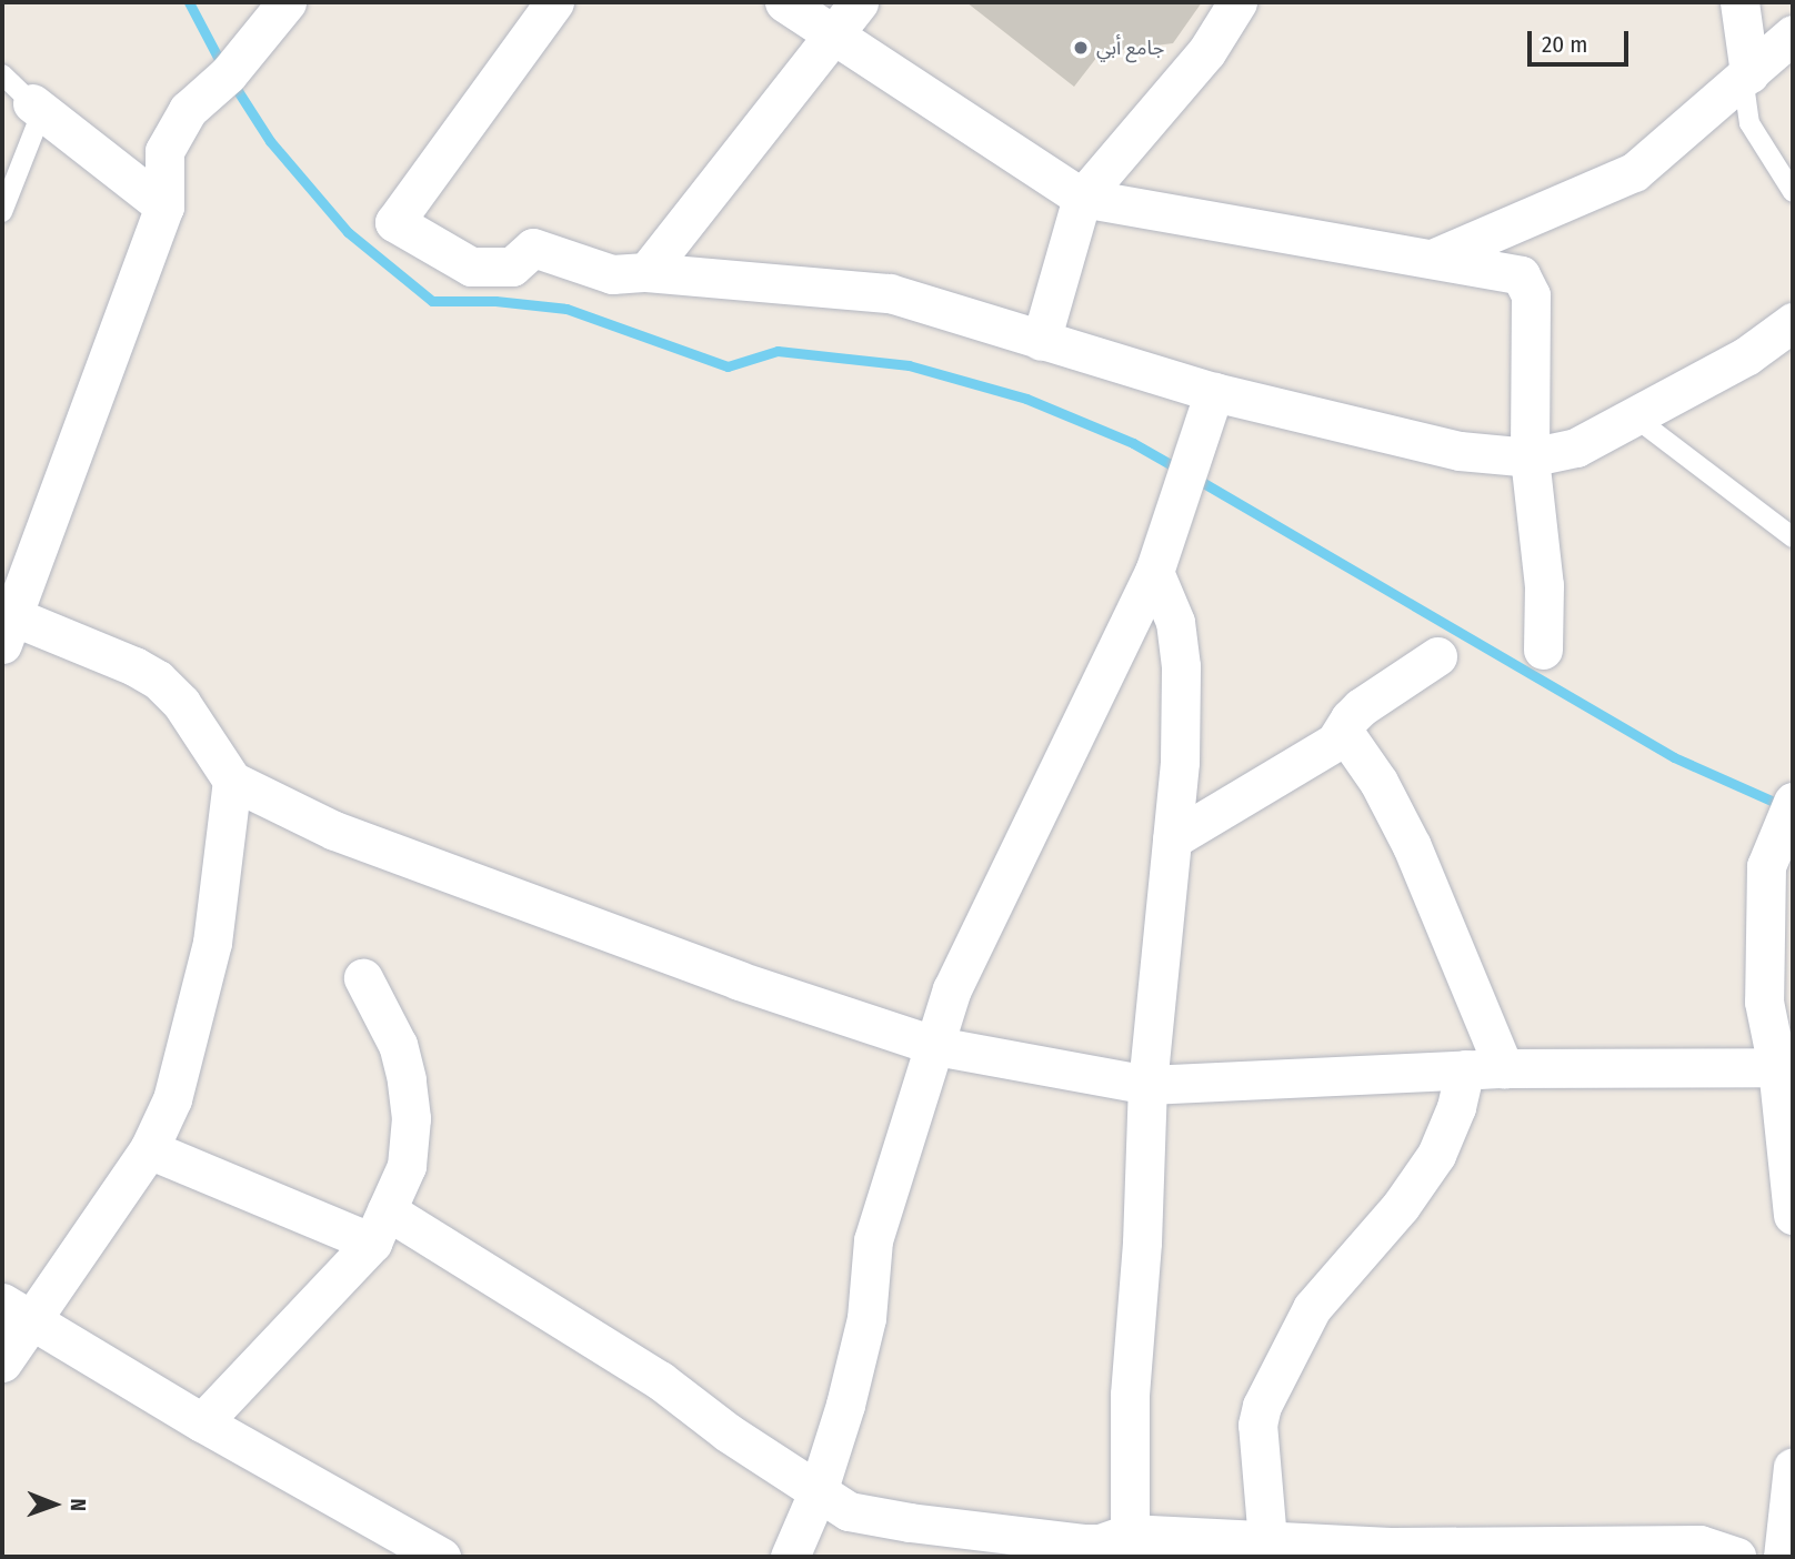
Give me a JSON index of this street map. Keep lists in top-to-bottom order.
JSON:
{
  "places": ["جامع أبي"],
  "scale_bar": "20 m",
  "north": "right"
}
